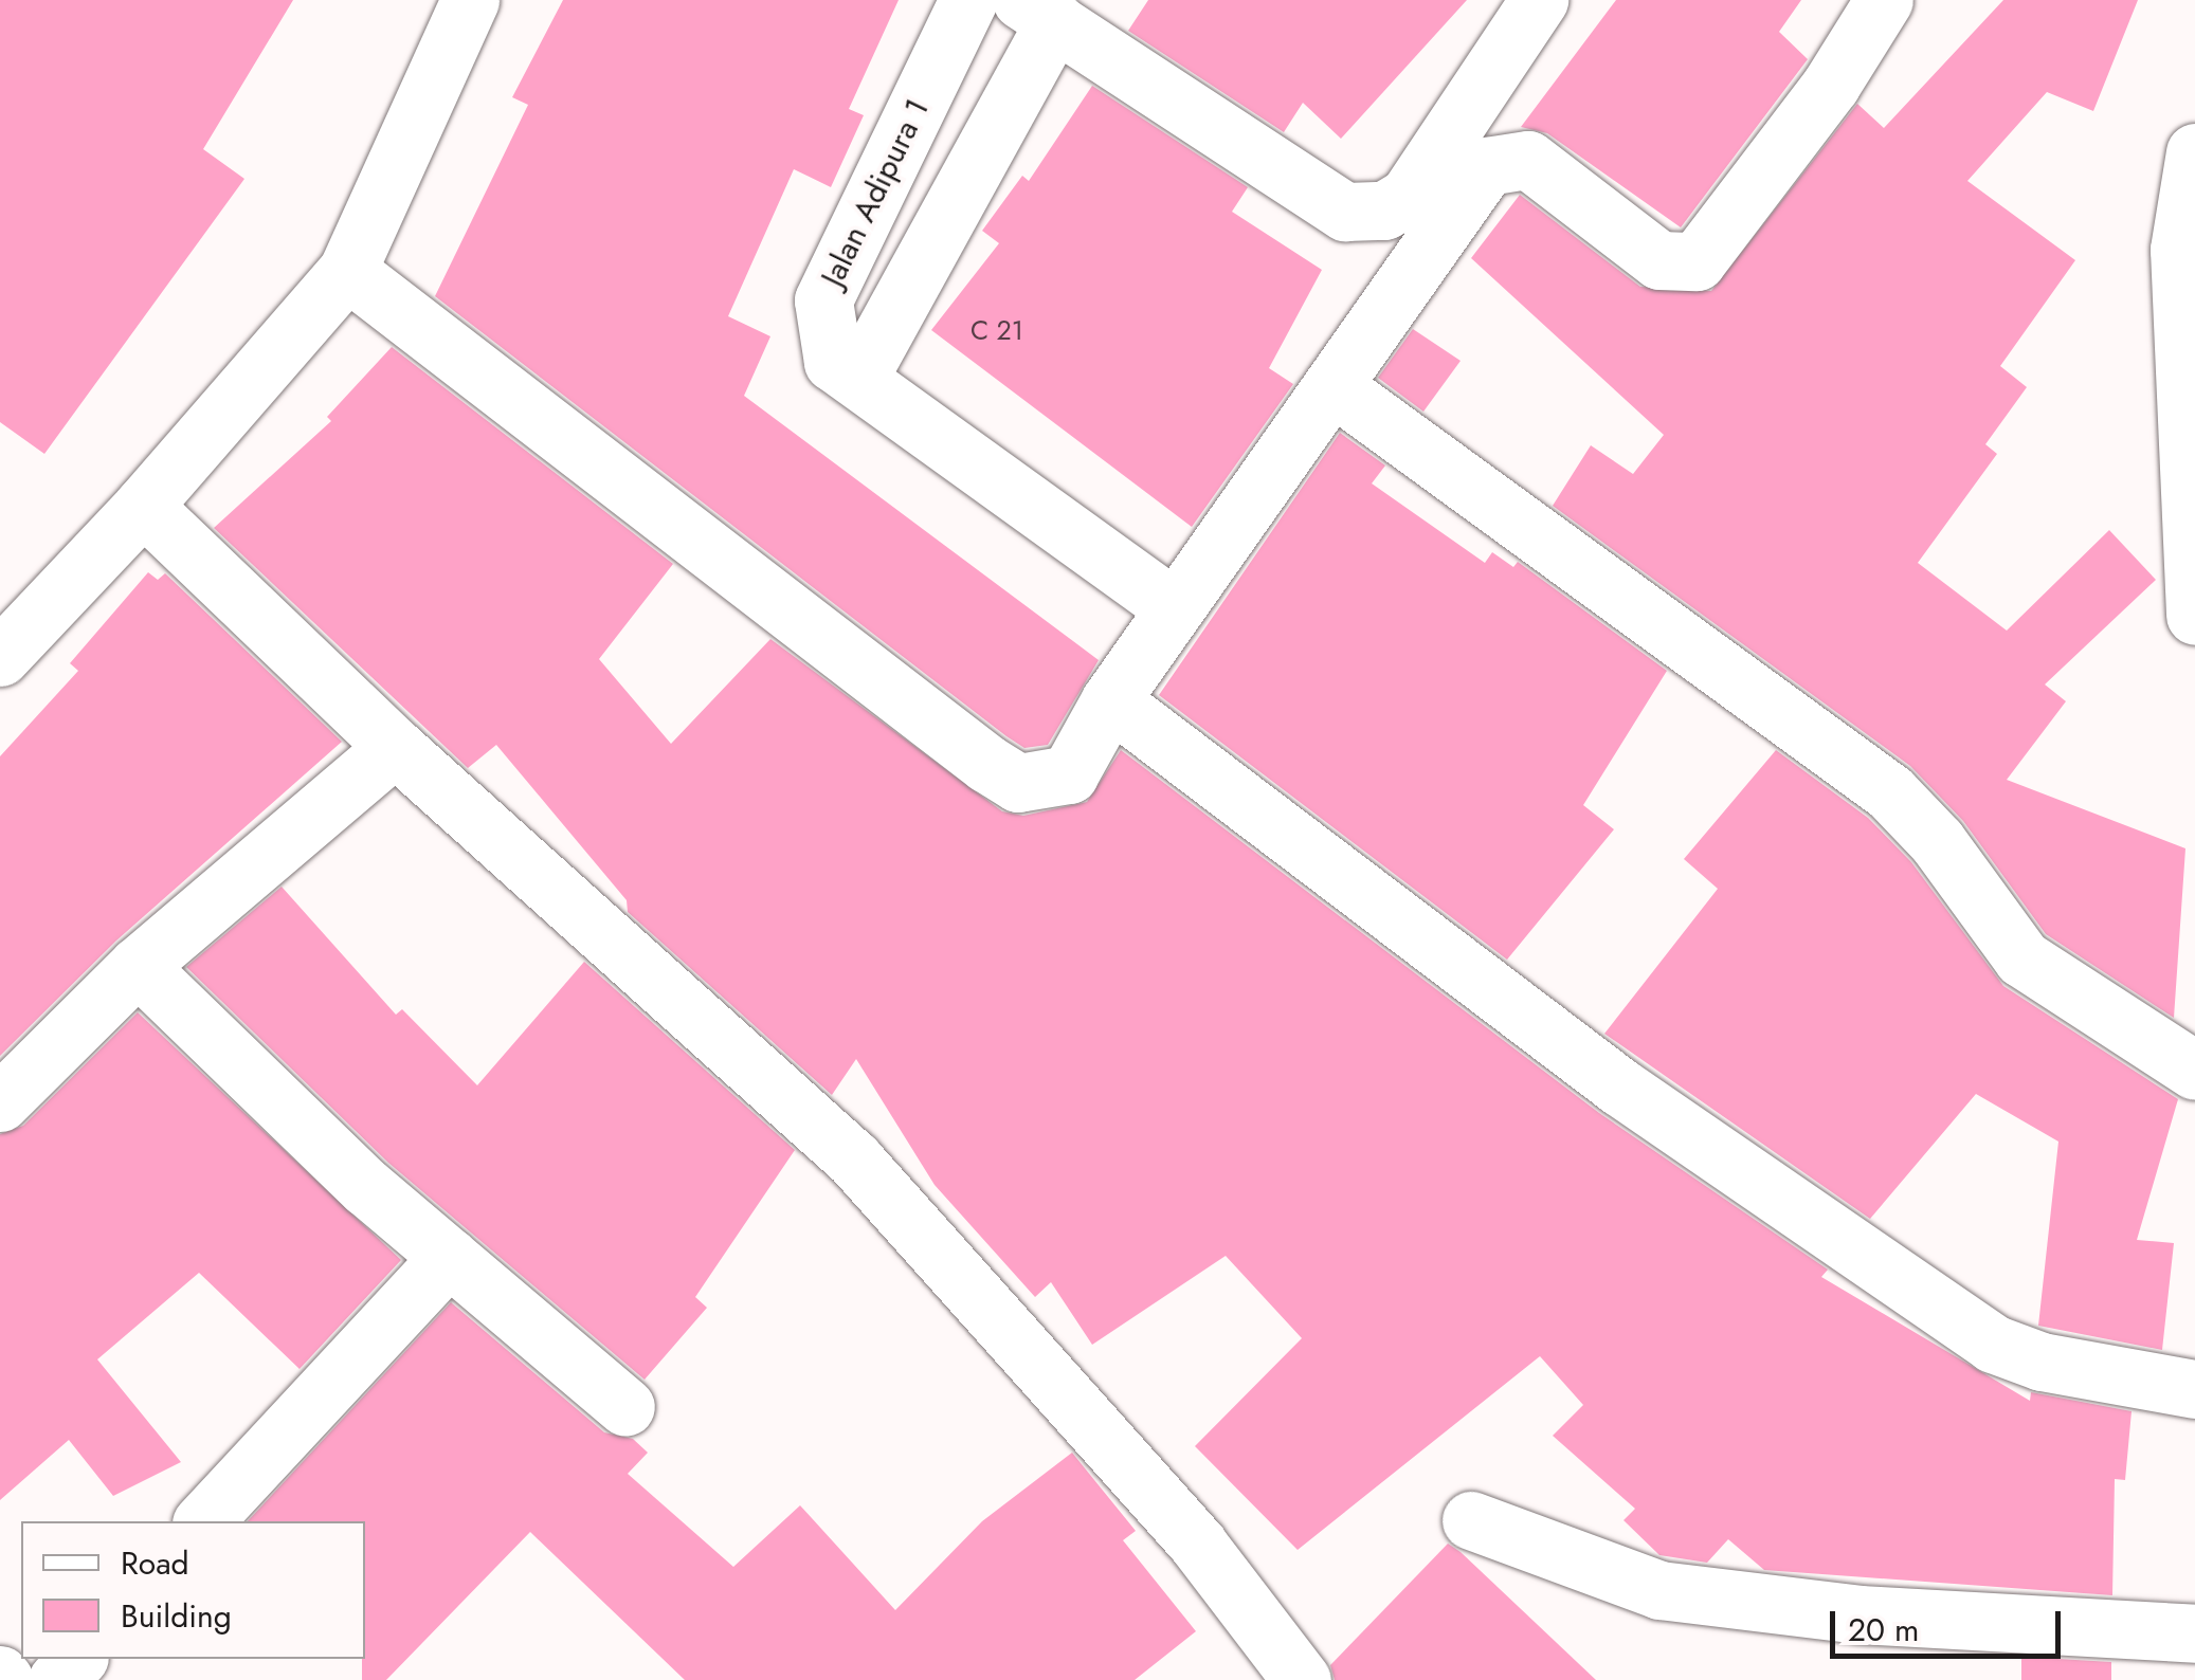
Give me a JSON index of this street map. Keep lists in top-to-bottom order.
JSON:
{
  "streets": {
    "street": ["Jalan Adipura 1"]
  },
  "house_numbers": ["C 21"],
  "legend": ["Road", "Building"],
  "scale_bar": "20 m"
}
